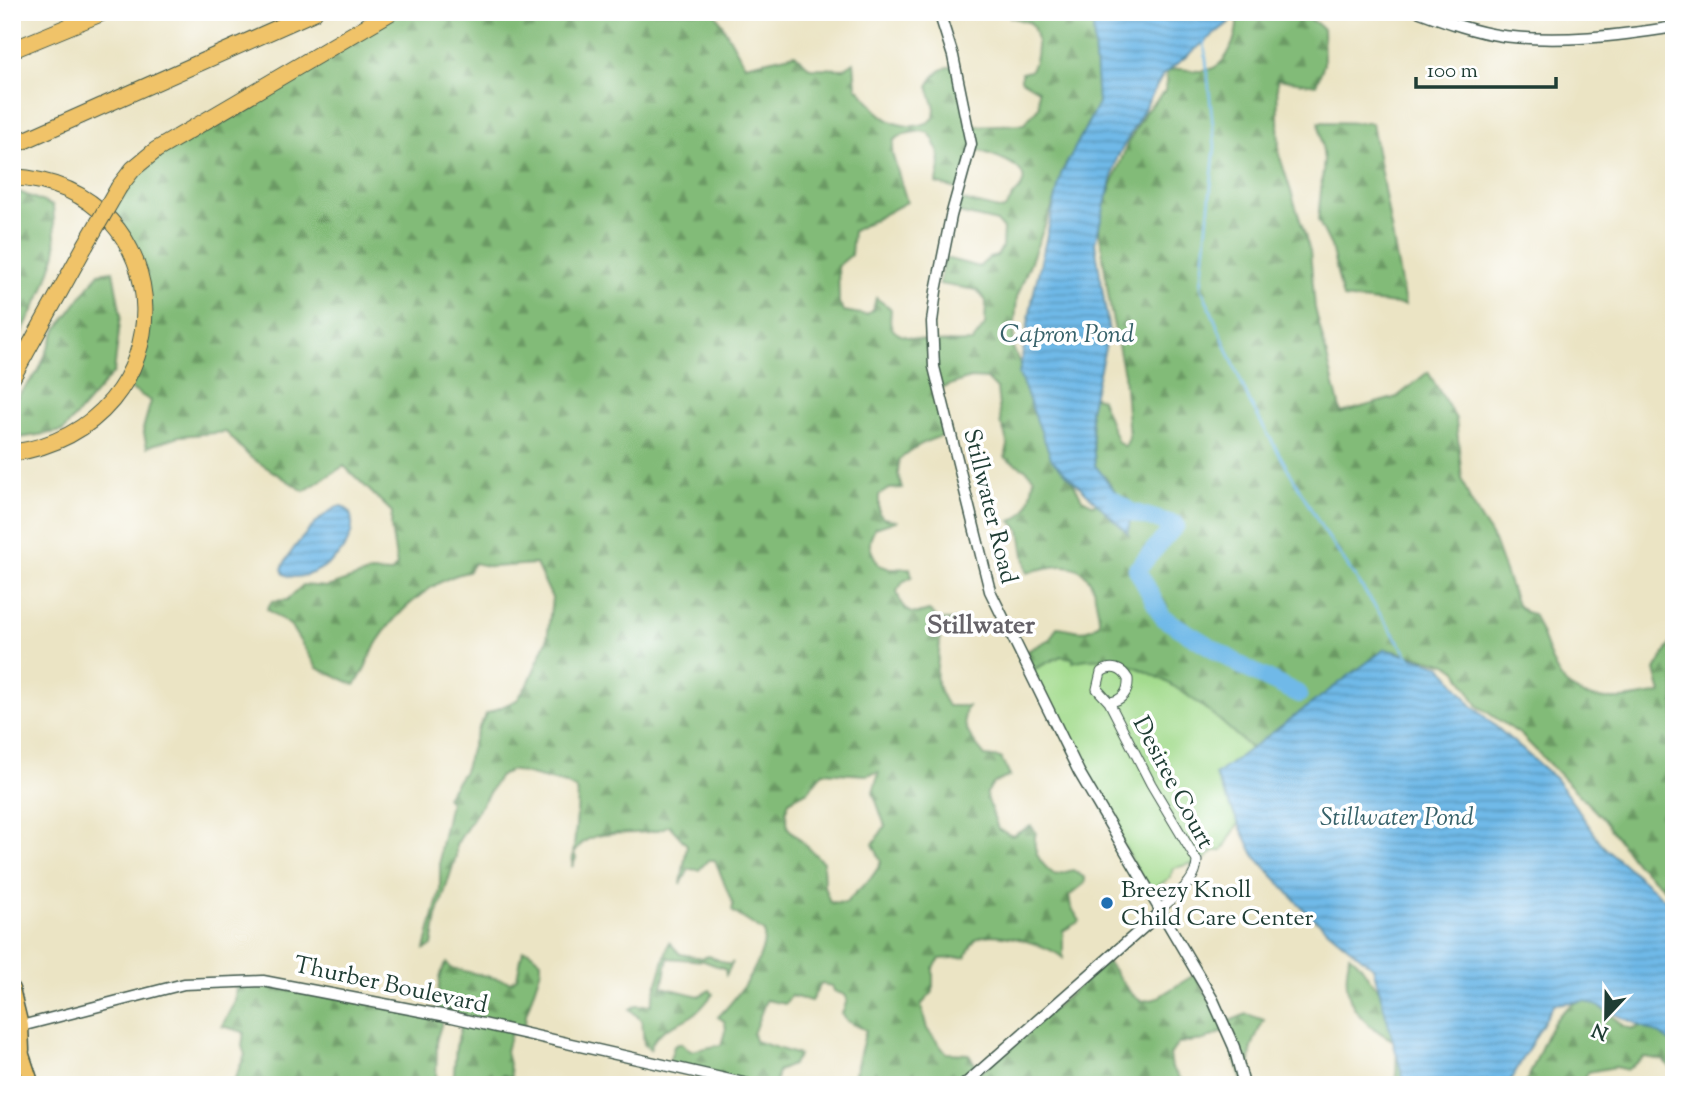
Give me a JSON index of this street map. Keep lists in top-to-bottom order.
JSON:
{
  "streets": {
    "street": ["Stillwater Road", "Desiree Court", "Thurber Boulevard"]
  },
  "crossings": [
    ["Stillwater Road", "Desiree Court"]
  ],
  "districts": ["Stillwater"],
  "water": ["Capron Pond", "Stillwater Pond"],
  "places": ["Breezy Knoll Child Care Center"],
  "scale_bar": "100 m",
  "north": "bottom"
}
